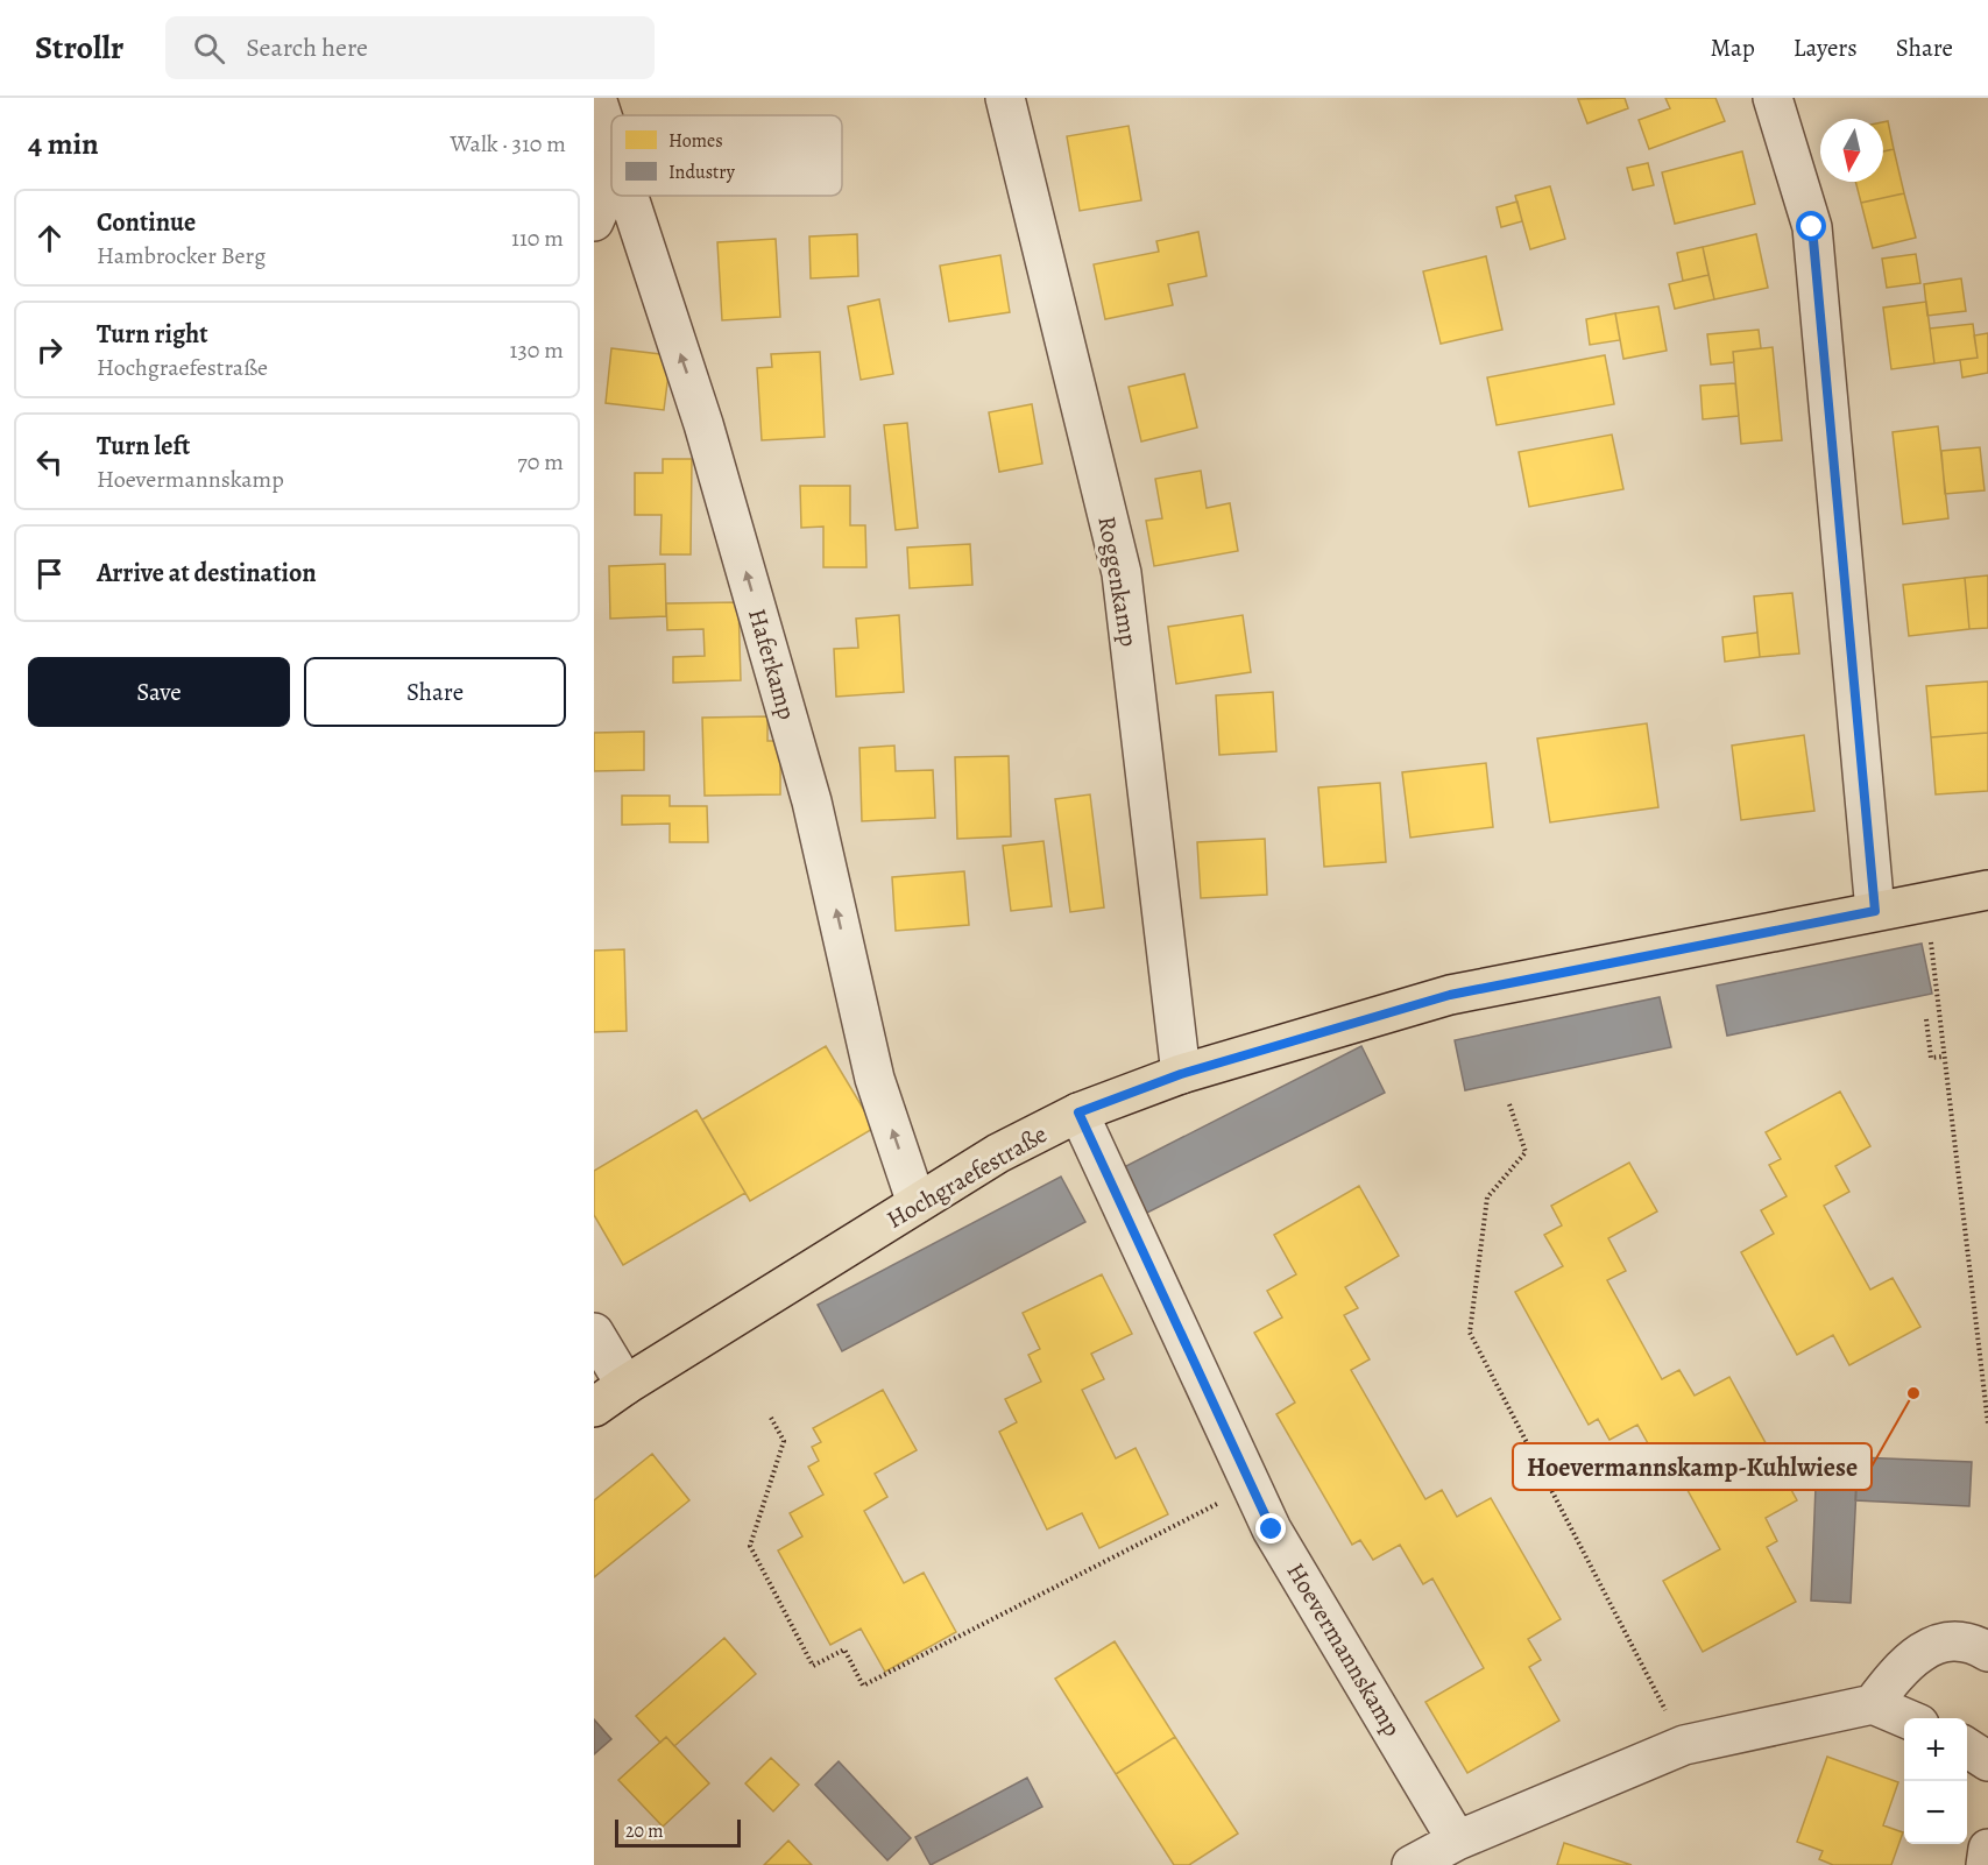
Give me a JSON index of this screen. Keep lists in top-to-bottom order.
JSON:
{
  "streets": {
    "main road": ["Hochgraefestraße"],
    "street": ["Roggenkamp", "Haferkamp", "Hoevermannskamp"]
  },
  "crossings": [
    ["Roggenkamp", "Hochgraefestraße"],
    ["Haferkamp", "Hochgraefestraße"],
    ["Hochgraefestraße", "Hoevermannskamp"]
  ],
  "one_way": ["Haferkamp"],
  "places": ["Hoevermannskamp-Kuhlwiese"],
  "legend": ["Homes", "Industry"],
  "scale_bar": "20 m",
  "north": "bottom",
  "page": {
    "header": "Strollr",
    "search": "Search here",
    "nav": ["Map", "Layers", "Share"],
    "heading": ["4 min", "Walk · 310 m"],
    "list": [
      ["Continue", "Hambrocker Berg", "110 m"],
      ["Turn right", "Hochgraefestraße", "130 m"],
      ["Turn left", "Hoevermannskamp", "70 m"],
      "Arrive at destination"
    ],
    "buttons": ["Save", "Share"],
    "map_buttons": ["+", "−"],
    "scale": "20 m"
  }
}
